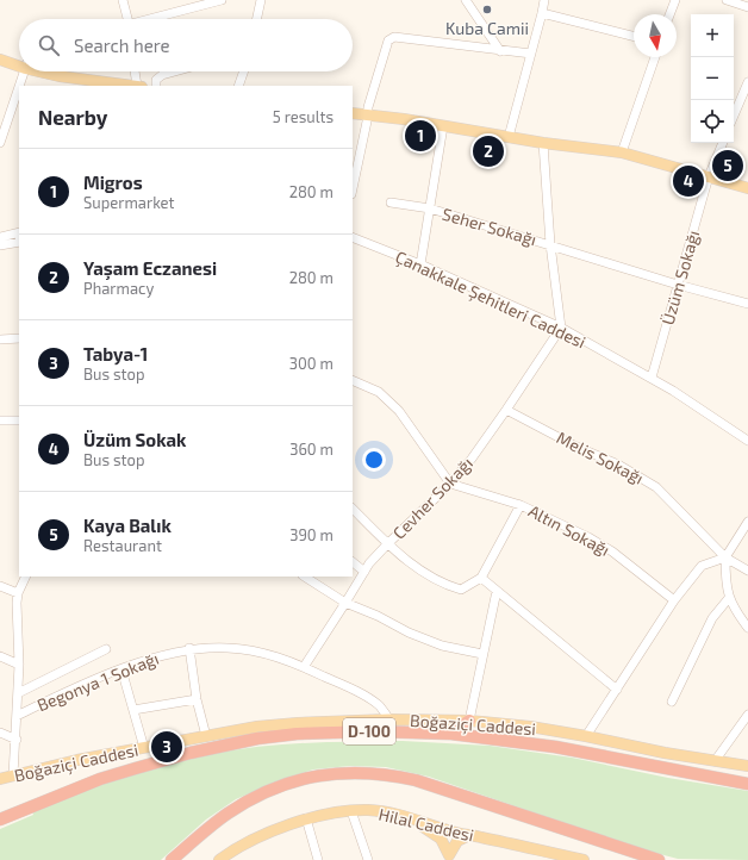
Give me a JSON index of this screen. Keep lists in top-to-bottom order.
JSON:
{
  "streets": {
    "highway": ["D-100"],
    "main road": ["Boğaziçi Caddesi", "Hilal Caddesi"],
    "street": [
      "Seher Sokağı",
      "Üzüm Sokağı",
      "Çanakkale Şehitleri Caddesi",
      "Melis Sokağı",
      "Cevher Sokağı",
      "Altın Sokağı",
      "Begonya 1 Sokağı"
    ]
  },
  "crossings": [
    ["Seher Sokağı", "Üzüm Sokağı"],
    ["Üzüm Sokağı", "Çanakkale Şehitleri Caddesi"],
    ["Çanakkale Şehitleri Caddesi", "Cevher Sokağı"],
    ["Melis Sokağı", "Cevher Sokağı"],
    ["Cevher Sokağı", "Altın Sokağı"],
    ["Cevher Sokağı", "Begonya 1 Sokağı"],
    ["Begonya 1 Sokağı", "Boğaziçi Caddesi"]
  ],
  "places": ["Kuba Camii"],
  "north": "bottom",
  "page": {
    "map_buttons": ["+", "−"],
    "search": "Search here",
    "heading": ["Nearby", "5 results"],
    "pins": [
      "1",
      "2",
      "5",
      "4",
      "3"
    ],
    "list": [
      {
        "mark": "1",
        "name": "Migros",
        "note": "Supermarket",
        "value": "280 m"
      },
      {
        "mark": "2",
        "name": "Yaşam Eczanesi",
        "note": "Pharmacy",
        "value": "280 m"
      },
      {
        "mark": "3",
        "name": "Tabya-1",
        "note": "Bus stop",
        "value": "300 m"
      },
      {
        "mark": "4",
        "name": "Üzüm Sokak",
        "note": "Bus stop",
        "value": "360 m"
      },
      {
        "mark": "5",
        "name": "Kaya Balık",
        "note": "Restaurant",
        "value": "390 m"
      }
    ]
  }
}
